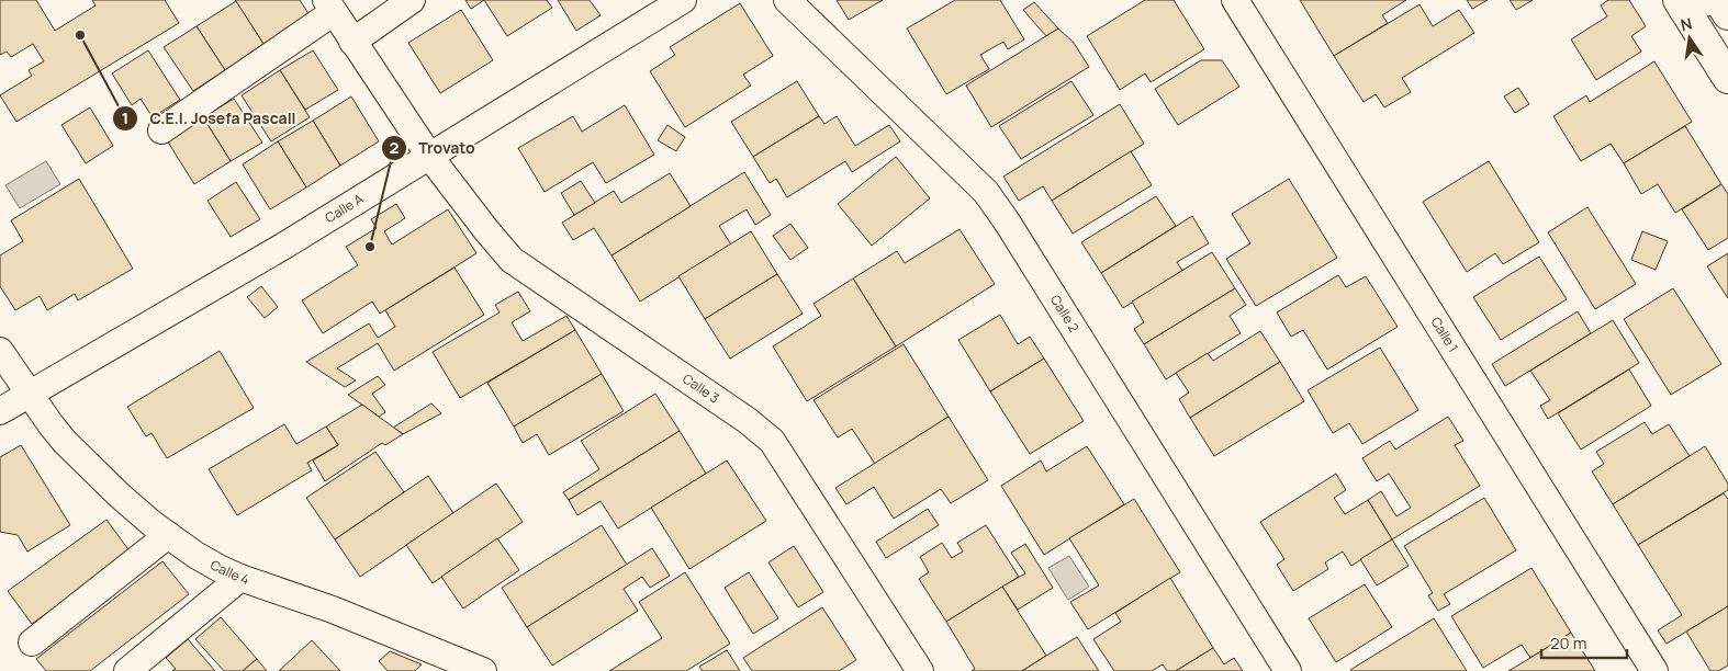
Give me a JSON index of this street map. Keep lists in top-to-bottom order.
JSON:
{
  "streets": {
    "street": [
      "Calle A",
      "Calle 2",
      "Calle 1",
      "Calle 3",
      "Calle 4"
    ]
  },
  "crossings": [
    ["Calle A", "Calle 3"],
    ["Calle A", "Calle 4"]
  ],
  "places": ["C.E.I. Josefa Pascall", "Trovato"],
  "scale_bar": "20 m",
  "north": "top"
}
